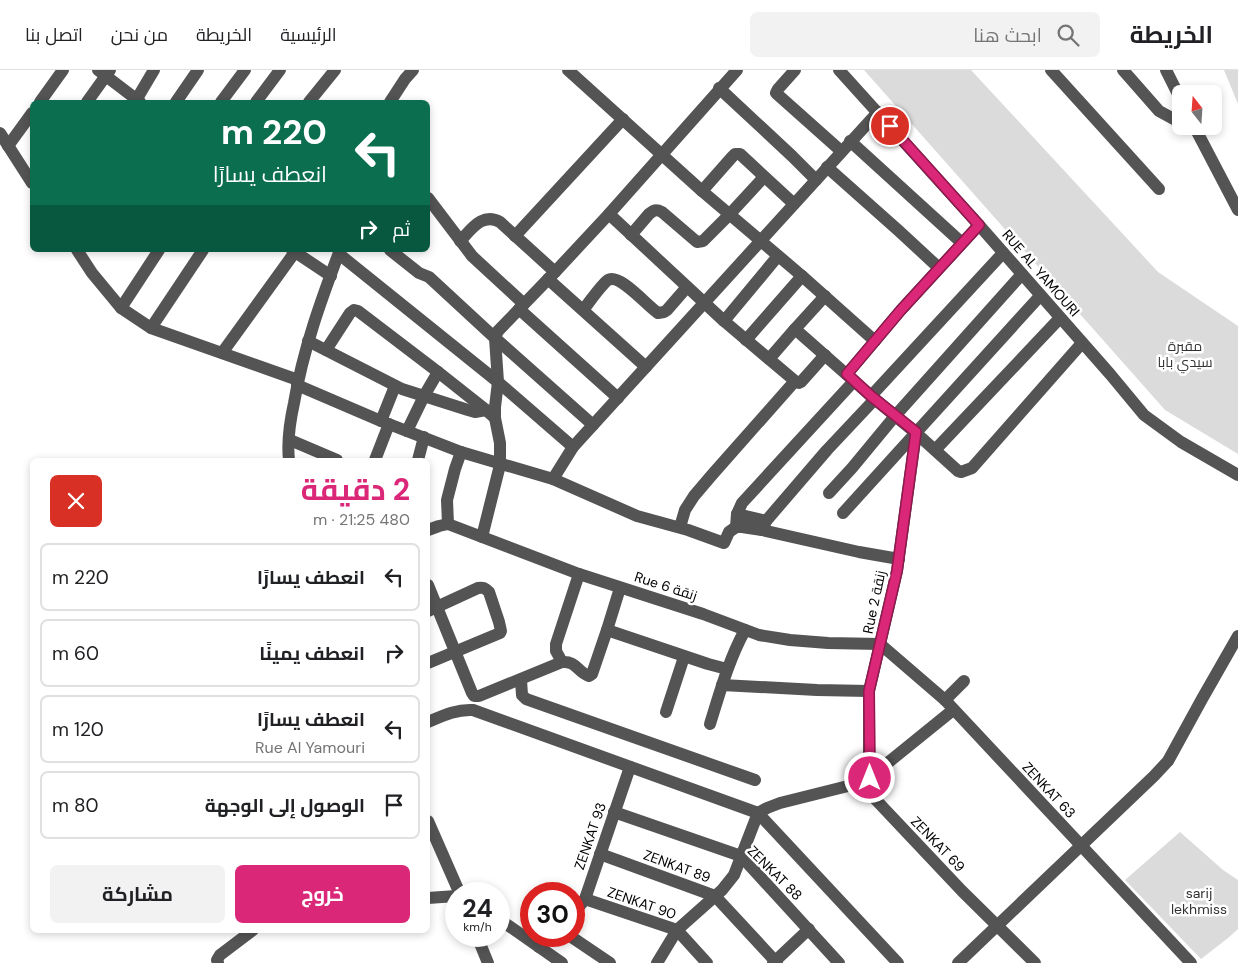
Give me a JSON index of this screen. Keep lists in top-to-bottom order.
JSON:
{
  "streets": {
    "street": [
      "RUE AL YAMOURI",
      "Rue 6 زنقة",
      "Rue 2 زنقة",
      "ZENKAT 63",
      "ZENKAT 93",
      "ZENKAT 69",
      "ZENKAT 89",
      "ZENKAT 88",
      "ZENKAT 90"
    ]
  },
  "crossings": [
    ["Rue 6 زنقة", "Rue 2 زنقة"],
    ["Rue 6 زنقة", "ZENKAT 63"],
    ["Rue 2 زنقة", "ZENKAT 63"],
    ["Rue 2 زنقة", "ZENKAT 69"],
    ["ZENKAT 93", "ZENKAT 89"],
    ["ZENKAT 93", "ZENKAT 88"],
    ["ZENKAT 93", "ZENKAT 90"]
  ],
  "parks": ["مقبرة سيدي بابا", "sarij lekhmiss"],
  "north": "top",
  "page": {
    "header": "الخريطة",
    "search": "ابحث هنا",
    "nav": [
      "الرئيسية",
      "الخريطة",
      "من نحن",
      "اتصل بنا"
    ],
    "turn": ["220 m", "انعطف يسارًا"],
    "then": "ثم",
    "heading": ["2 دقيقة", "480 m · 21:25"],
    "list": [
      {
        "name": "انعطف يسارًا",
        "value": "220 m"
      },
      {
        "name": "انعطف يمينًا",
        "value": "60 m"
      },
      {
        "name": "انعطف يسارًا",
        "note": "Rue Al Yamouri",
        "value": "120 m"
      },
      {
        "name": "الوصول إلى الوجهة",
        "value": "80 m"
      }
    ],
    "buttons": ["خروج", "مشاركة"],
    "speed": "24 km/h",
    "limit": "30"
  }
}
